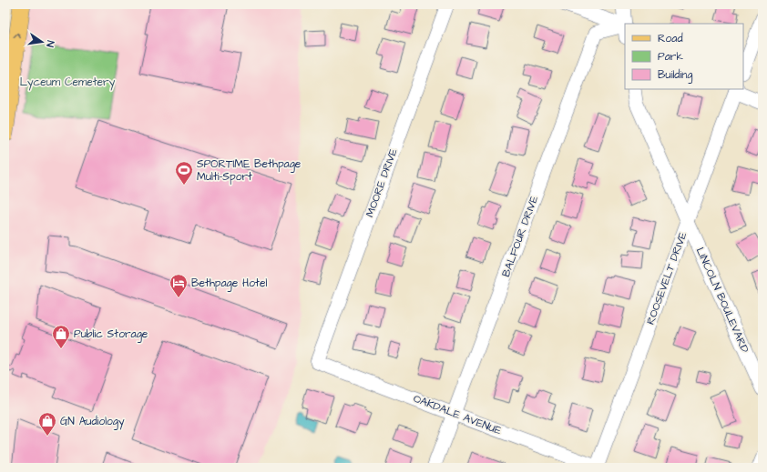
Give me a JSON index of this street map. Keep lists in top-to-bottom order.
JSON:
{
  "streets": {
    "street": [
      "MOORE DRIVE",
      "BALFOUR DRIVE",
      "ROOSEVELT DRIVE",
      "LINCOLN BOULEVARD",
      "OAKDALE AVENUE"
    ]
  },
  "crossings": [
    ["MOORE DRIVE", "OAKDALE AVENUE"],
    ["BALFOUR DRIVE", "OAKDALE AVENUE"],
    ["ROOSEVELT DRIVE", "LINCOLN BOULEVARD"],
    ["ROOSEVELT DRIVE", "OAKDALE AVENUE"]
  ],
  "parks": ["Lyceum Cemetery"],
  "places": {
    "sports": ["SPORTIME Bethpage Multi-Sport"],
    "hotel": ["Bethpage Hotel"],
    "shop": ["Public Storage", "GN Audiology"]
  },
  "legend": ["Road", "Park", "Building"],
  "north": "right"
}
